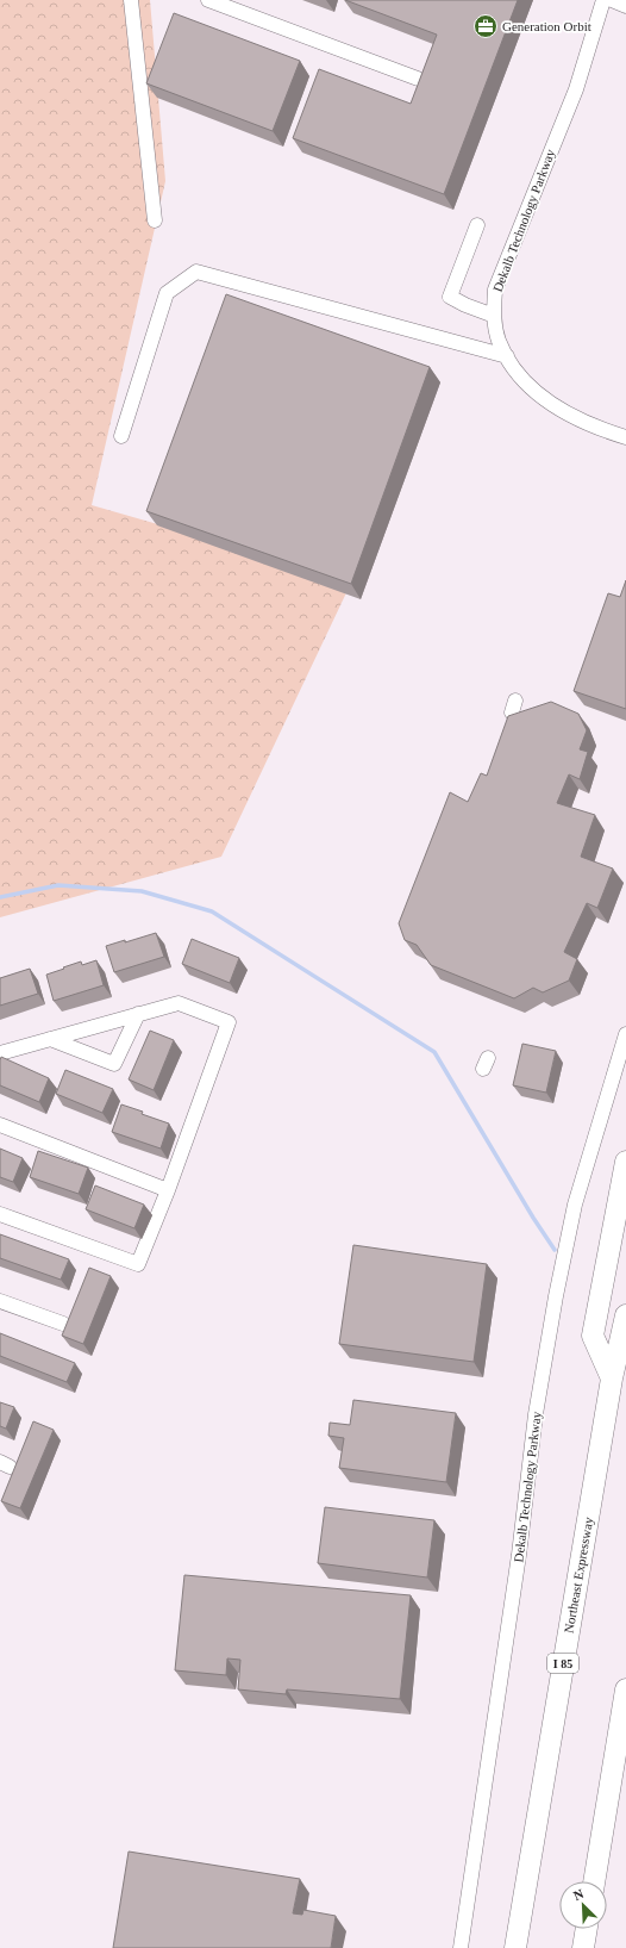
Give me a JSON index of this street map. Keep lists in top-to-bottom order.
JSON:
{
  "streets": {
    "highway": ["Northeast Expressway", "I 85"],
    "street": ["Dekalb Technology Parkway"]
  },
  "places": {
    "office": ["Generation Orbit"]
  },
  "north": "top left"
}
